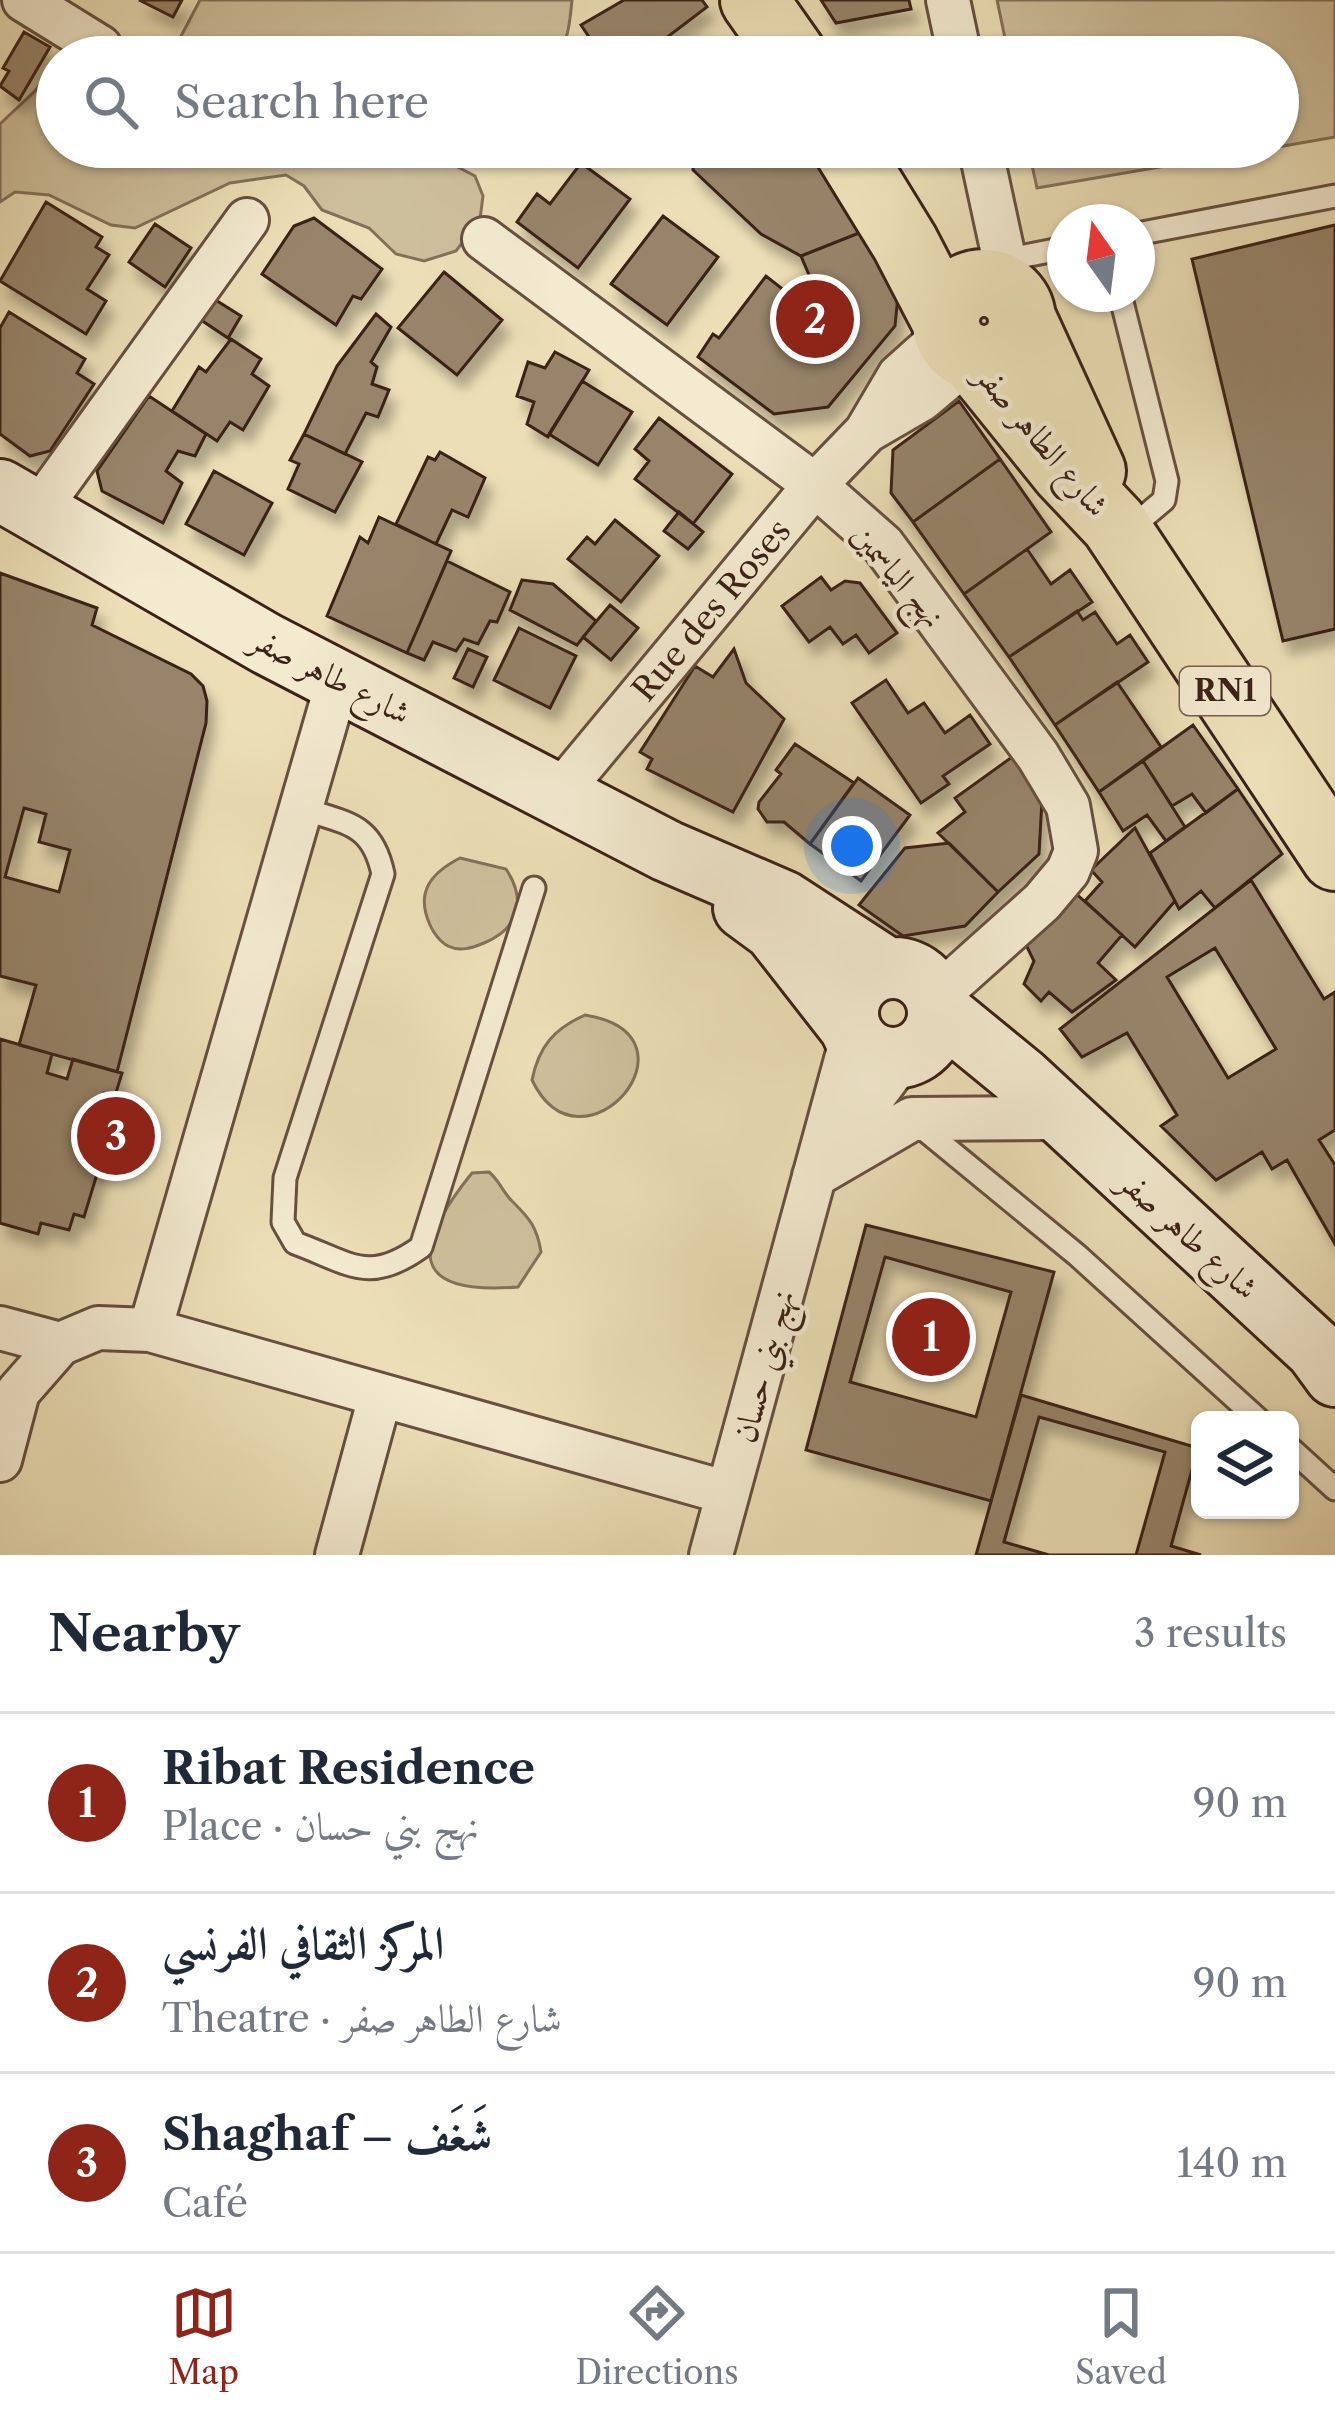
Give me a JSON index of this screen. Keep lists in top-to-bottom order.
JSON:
{
  "streets": {
    "main road": ["شارع الطاهر صفر", "شارع طاهر صفر", "RN1"],
    "street": ["نهج الياسمين", "Rue des Roses", "نهج بني حسان"]
  },
  "crossings": [
    ["شارع الطاهر صفر", "Rue des Roses"],
    ["نهج الياسمين", "Rue des Roses"],
    ["نهج الياسمين", "شارع طاهر صفر"],
    ["نهج الياسمين", "نهج بني حسان"],
    ["Rue des Roses", "شارع طاهر صفر"],
    ["شارع طاهر صفر", "نهج بني حسان"]
  ],
  "north": "top",
  "page": {
    "search": "Search here",
    "pins": ["2", "3", "1"],
    "heading": ["Nearby", "3 results"],
    "list": [
      {
        "mark": "1",
        "name": "Ribat Residence",
        "note": "Place · نهج بني حسان",
        "value": "90 m"
      },
      {
        "mark": "2",
        "name": "المركز الثقافي الفرنسي",
        "note": "Theatre · شارع الطاهر صفر",
        "value": "90 m"
      },
      {
        "mark": "3",
        "name": "Shaghaf – شَغَف",
        "note": "Café",
        "value": "140 m"
      }
    ],
    "nav": ["Map", "Directions", "Saved"]
  }
}
